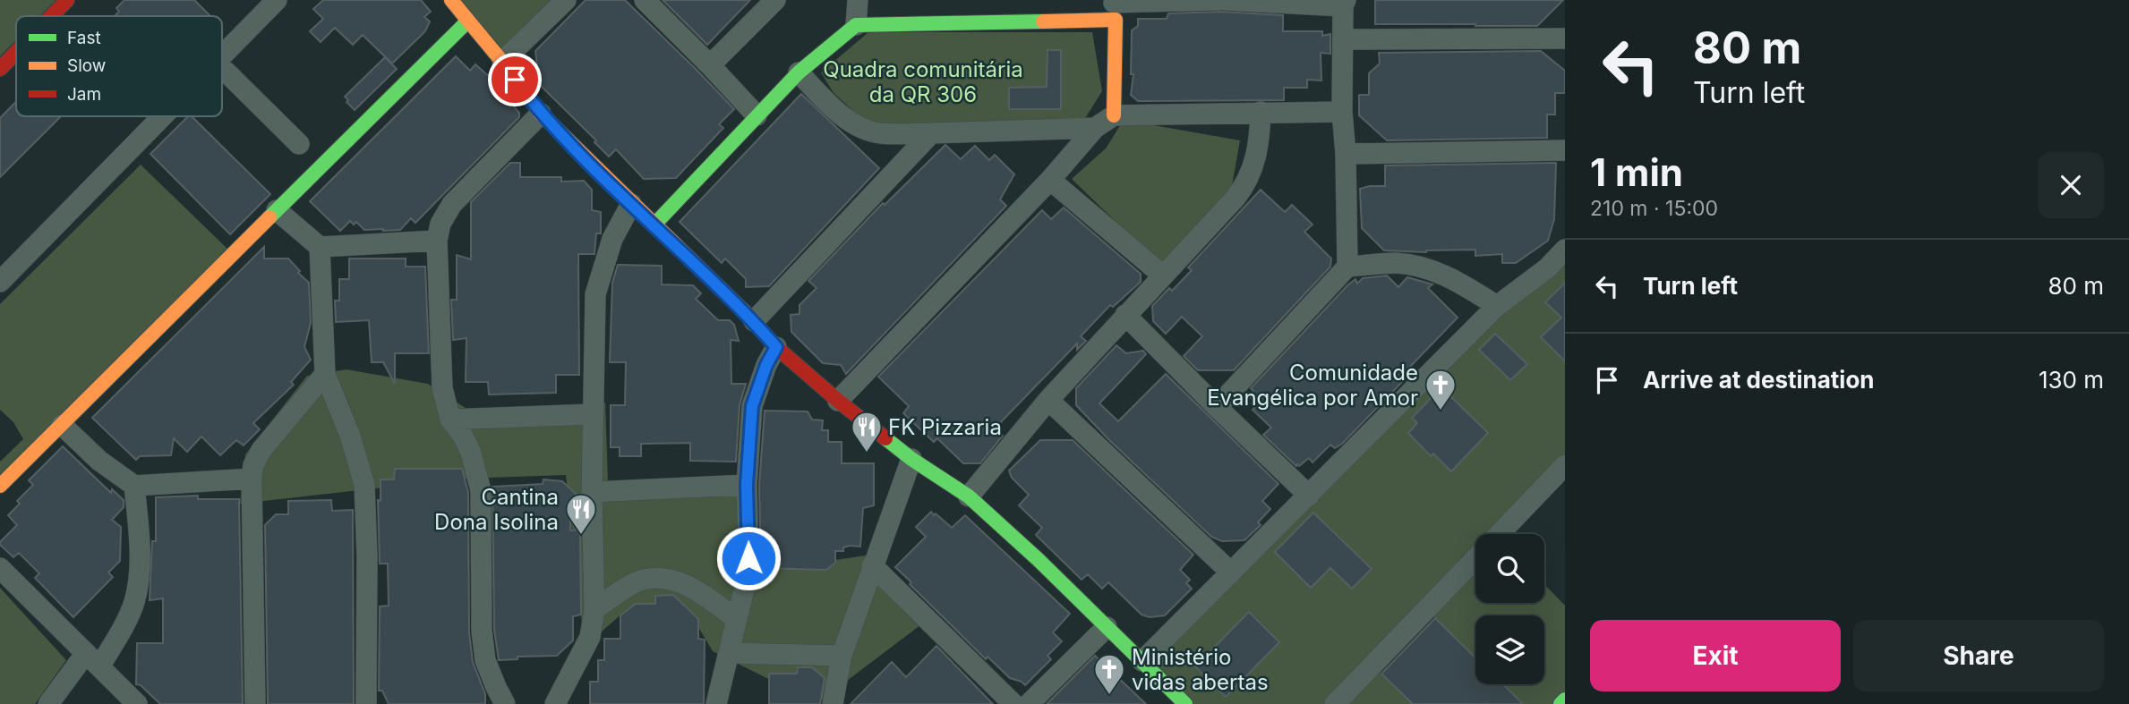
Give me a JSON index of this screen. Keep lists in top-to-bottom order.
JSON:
{
  "parks": ["Quadra comunitária da QR 306"],
  "places": {
    "church": ["Comunidade Evangélica por Amor", "Ministério vidas abertas"],
    "restaurant": ["FK Pizzaria", "Cantina Dona Isolina"]
  },
  "legend": ["Fast", "Slow", "Jam"],
  "page": {
    "turn": ["80 m", "Turn left"],
    "heading": ["1 min", "210 m · 15:00"],
    "list": [
      {
        "name": "Turn left",
        "value": "80 m"
      },
      {
        "name": "Arrive at destination",
        "value": "130 m"
      }
    ],
    "buttons": ["Exit", "Share"]
  }
}
